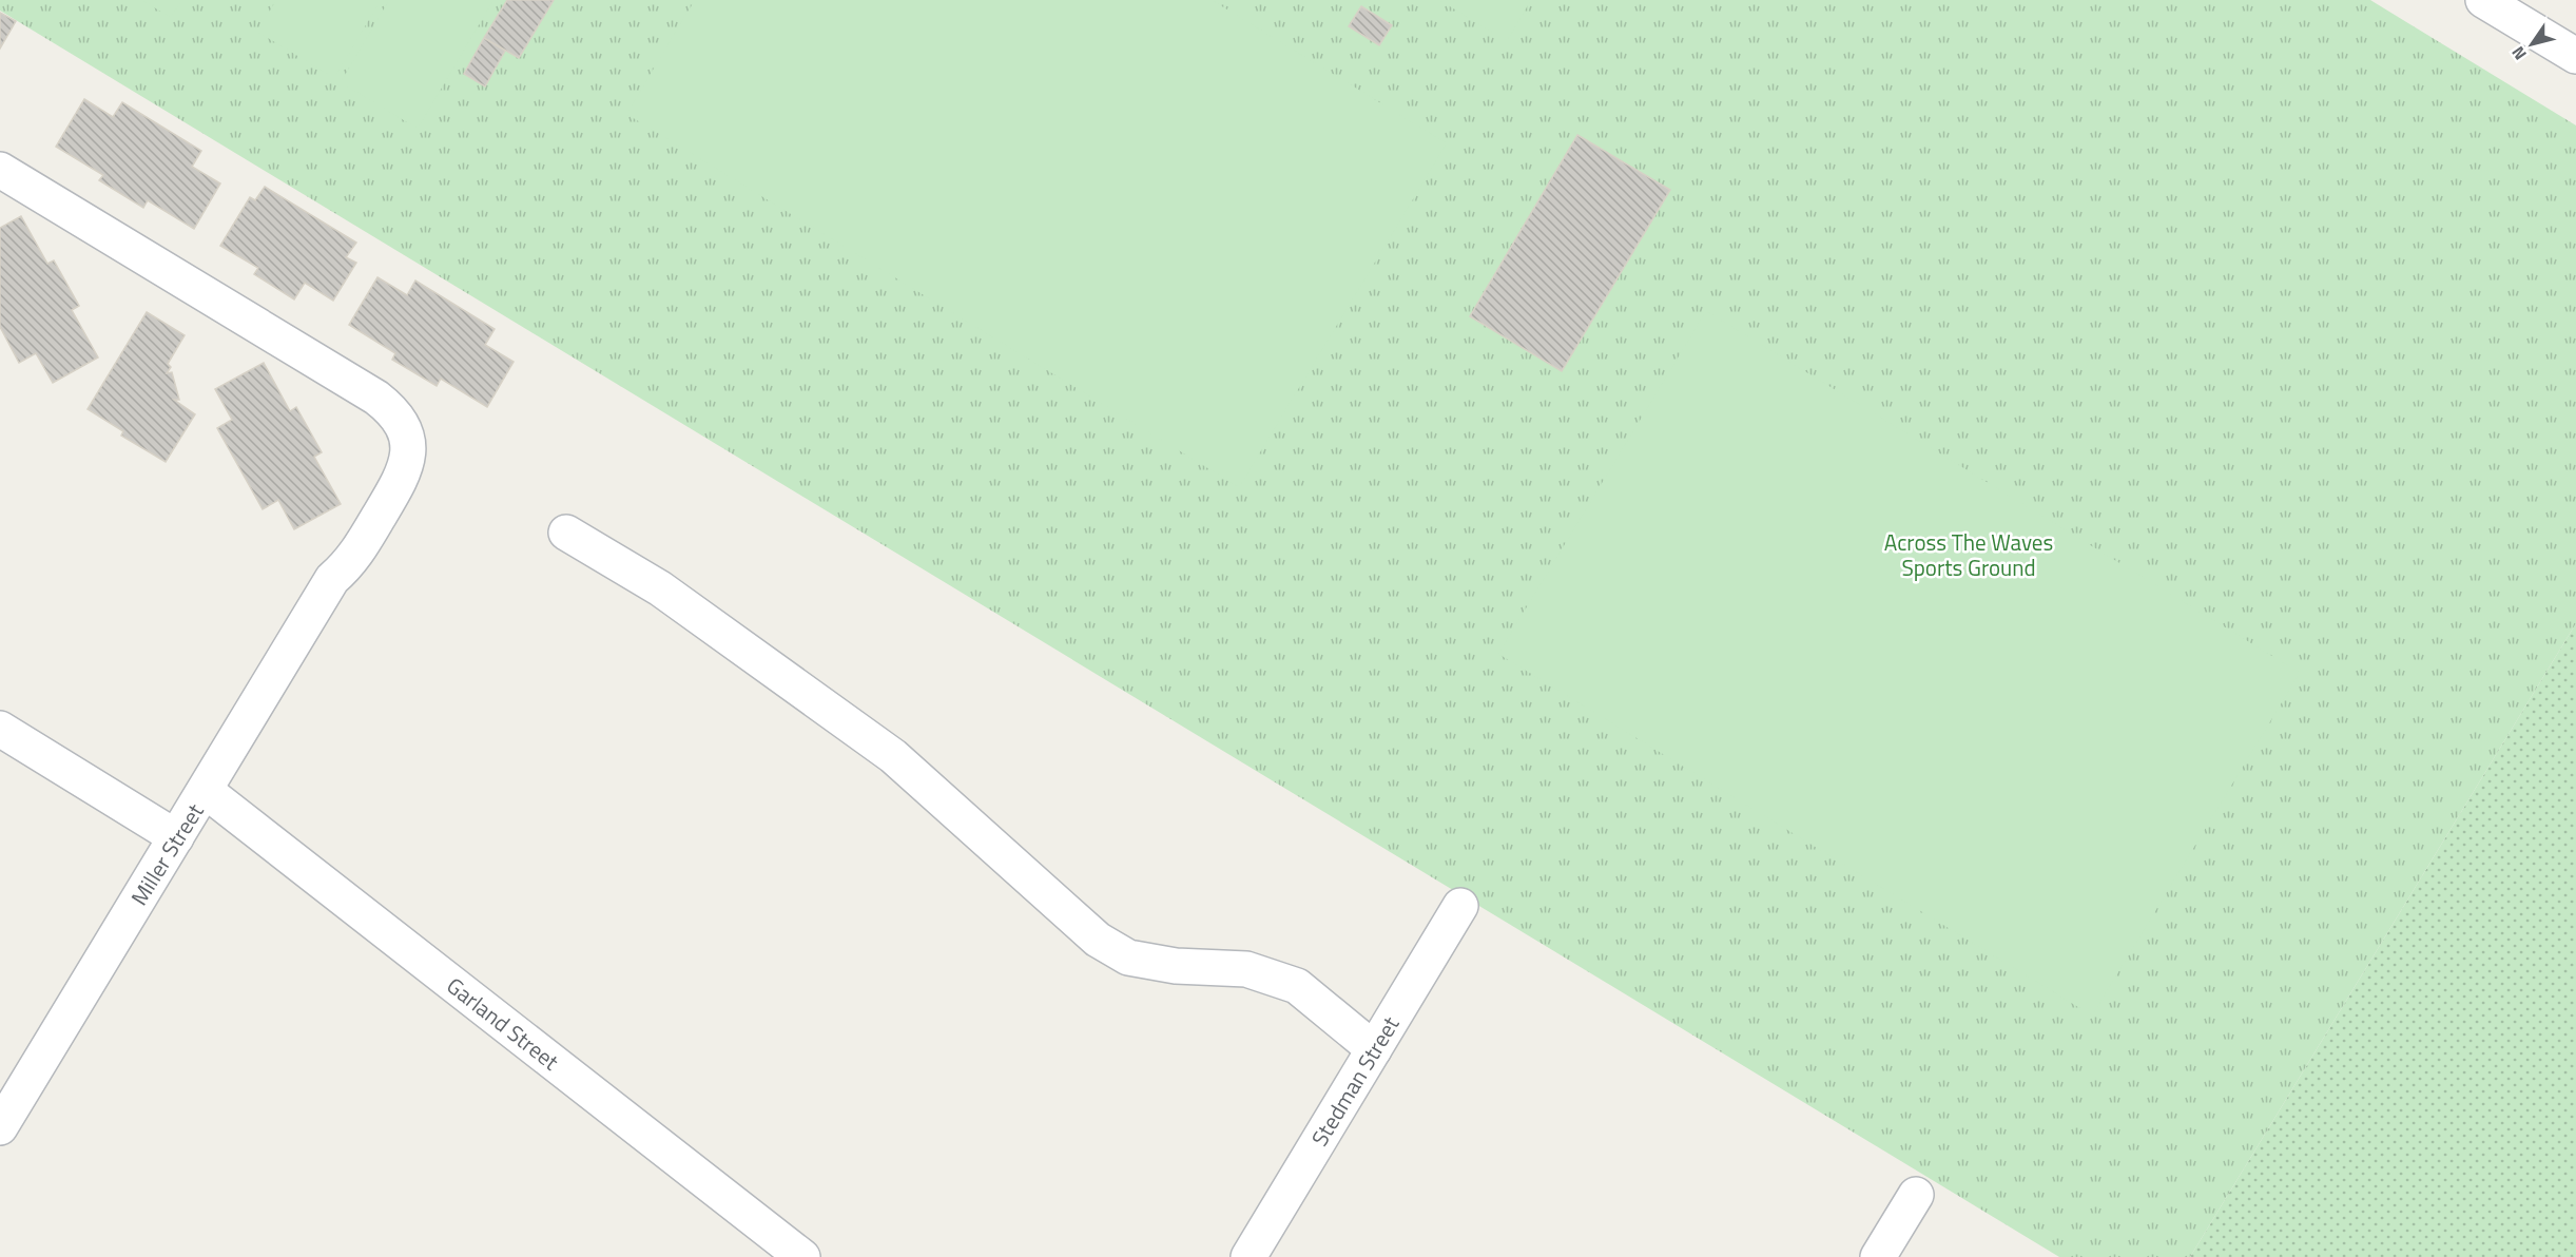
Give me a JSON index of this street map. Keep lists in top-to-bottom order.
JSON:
{
  "streets": {
    "street": ["Miller Street", "Garland Street", "Stedman Street"]
  },
  "crossings": [
    ["Miller Street", "Garland Street"]
  ],
  "parks": ["Across The Waves Sports Ground"],
  "north": "bottom left"
}
